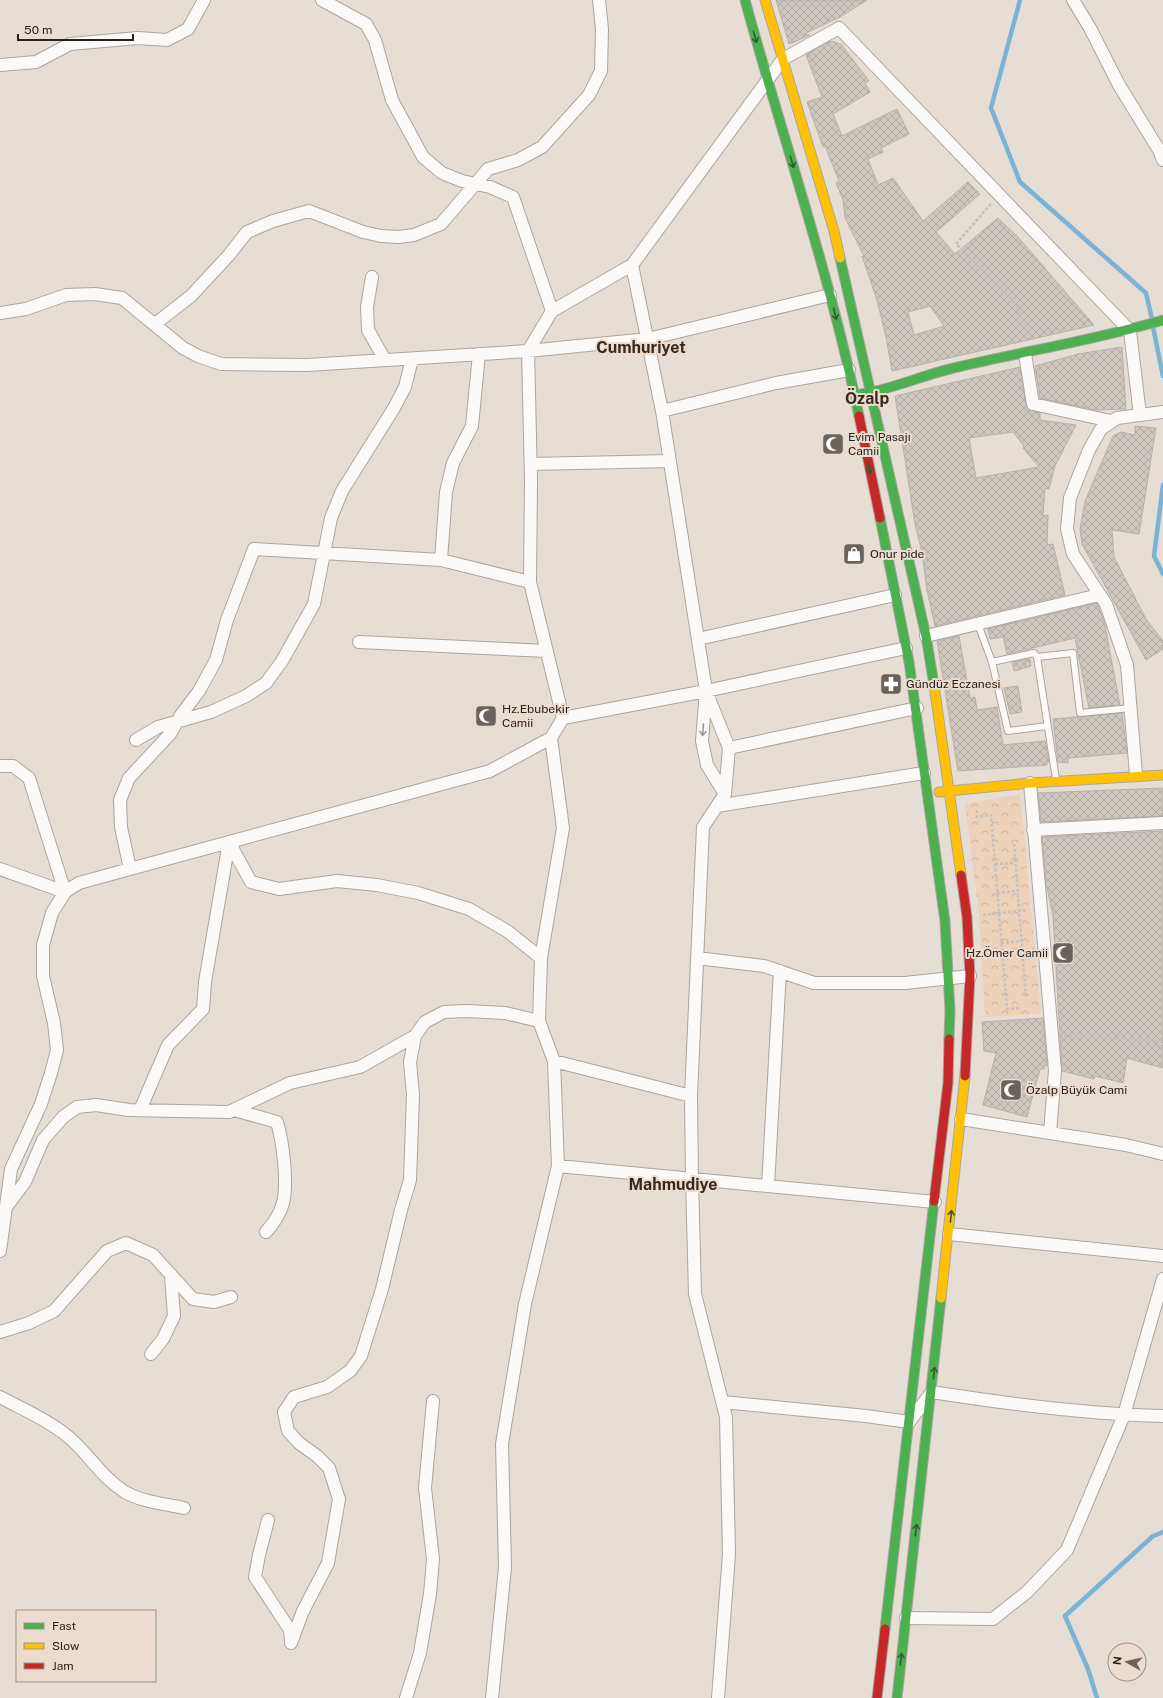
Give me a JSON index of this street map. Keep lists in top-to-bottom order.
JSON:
{
  "districts": ["Cumhuriyet", "Özalp", "Mahmudiye"],
  "places": {
    "mosque": [
      "Evim Pasajı Camii",
      "Hz.Ebubekir Camii",
      "Hz.Ömer Camii",
      "Özalp Büyük Cami"
    ],
    "shop": ["Onur pide"],
    "pharmacy": ["Gündüz Eczanesi"]
  },
  "legend": ["Fast", "Slow", "Jam"],
  "scale_bar": "50 m",
  "north": "left"
}
